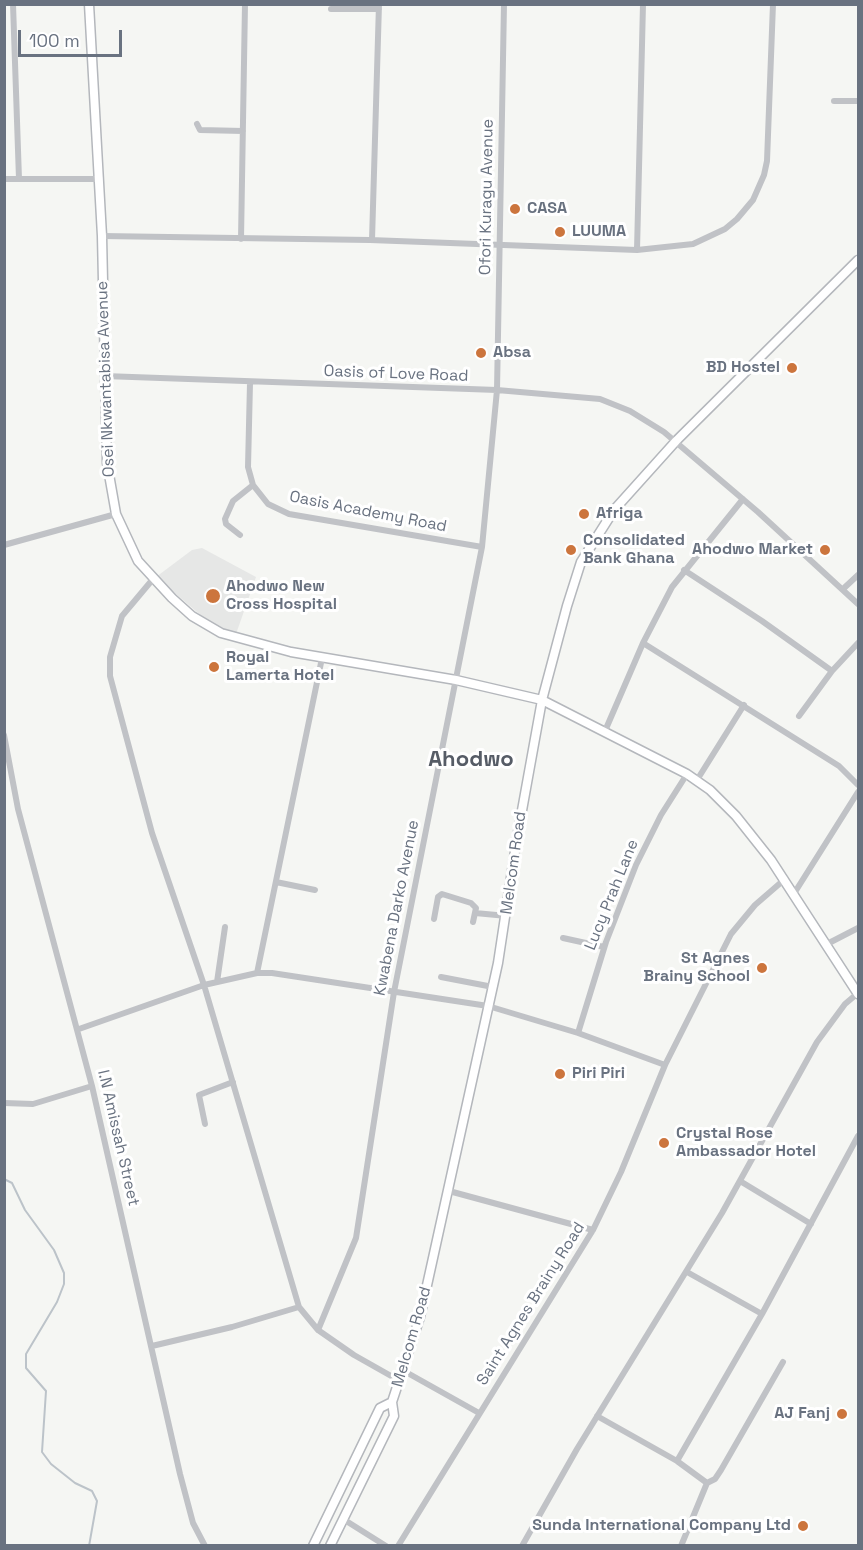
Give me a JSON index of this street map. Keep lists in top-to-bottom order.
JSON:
{
  "streets": {
    "main road": ["Osei Nkwantabisa Avenue", "Melcom Road"],
    "street": [
      "Ofori Kuragu Avenue",
      "Oasis of Love Road",
      "Oasis Academy Road",
      "Lucy Prah Lane",
      "Kwabena Darko Avenue",
      "I.N Amissah Street",
      "Saint Agnes Brainy Road"
    ]
  },
  "crossings": [
    ["Ofori Kuragu Avenue", "Oasis of Love Road"],
    ["Ofori Kuragu Avenue", "Kwabena Darko Avenue"],
    ["Oasis of Love Road", "Osei Nkwantabisa Avenue"],
    ["Oasis of Love Road", "Melcom Road"],
    ["Oasis of Love Road", "Kwabena Darko Avenue"],
    ["Osei Nkwantabisa Avenue", "Melcom Road"],
    ["Osei Nkwantabisa Avenue", "Lucy Prah Lane"],
    ["Osei Nkwantabisa Avenue", "Kwabena Darko Avenue"],
    ["Osei Nkwantabisa Avenue", "Saint Agnes Brainy Road"],
    ["Oasis Academy Road", "Kwabena Darko Avenue"]
  ],
  "districts": ["Ahodwo"],
  "places": [
    "CASA",
    "LUUMA",
    "Absa",
    "BD Hostel",
    "Afriga",
    "Consolidated Bank Ghana",
    "Ahodwo Market",
    "Ahodwo New Cross Hospital",
    "Royal Lamerta Hotel",
    "St Agnes Brainy School",
    "Piri Piri",
    "Crystal Rose Ambassador Hotel",
    "AJ Fanj",
    "Sunda International Company Ltd"
  ],
  "scale_bar": "100 m"
}
